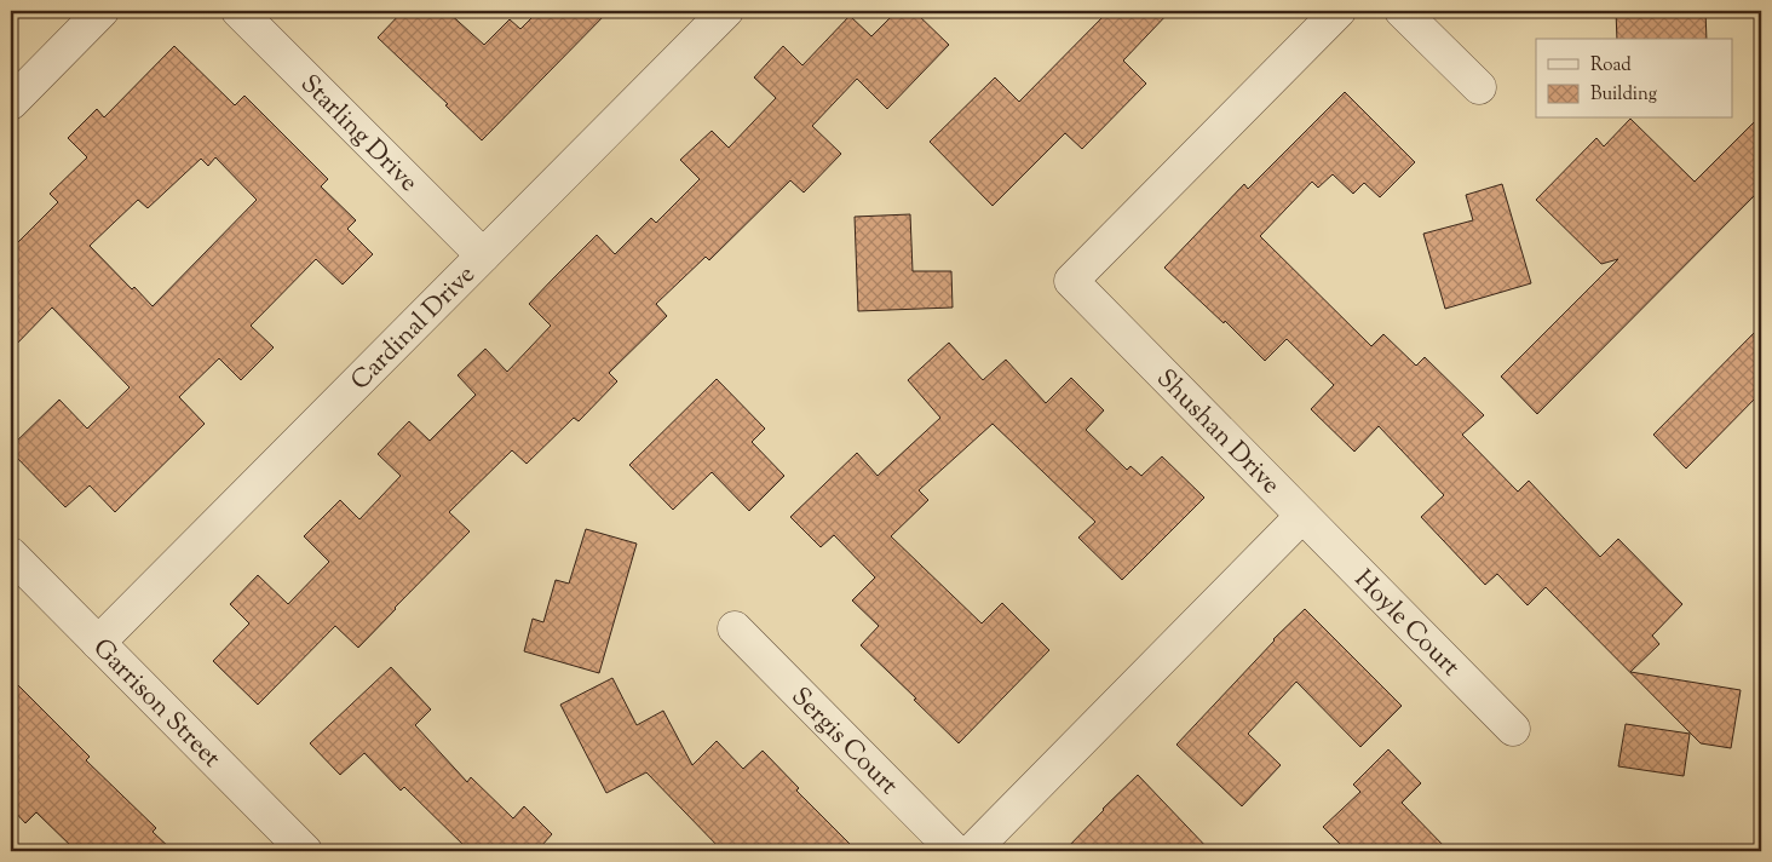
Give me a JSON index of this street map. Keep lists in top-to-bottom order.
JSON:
{
  "streets": {
    "street": [
      "Starling Drive",
      "Cardinal Drive",
      "Shushan Drive",
      "Hoyle Court",
      "Garrison Street",
      "Sergis Court"
    ]
  },
  "crossings": [
    ["Starling Drive", "Cardinal Drive"],
    ["Cardinal Drive", "Garrison Street"],
    ["Shushan Drive", "Hoyle Court"]
  ],
  "legend": ["Road", "Building"]
}
